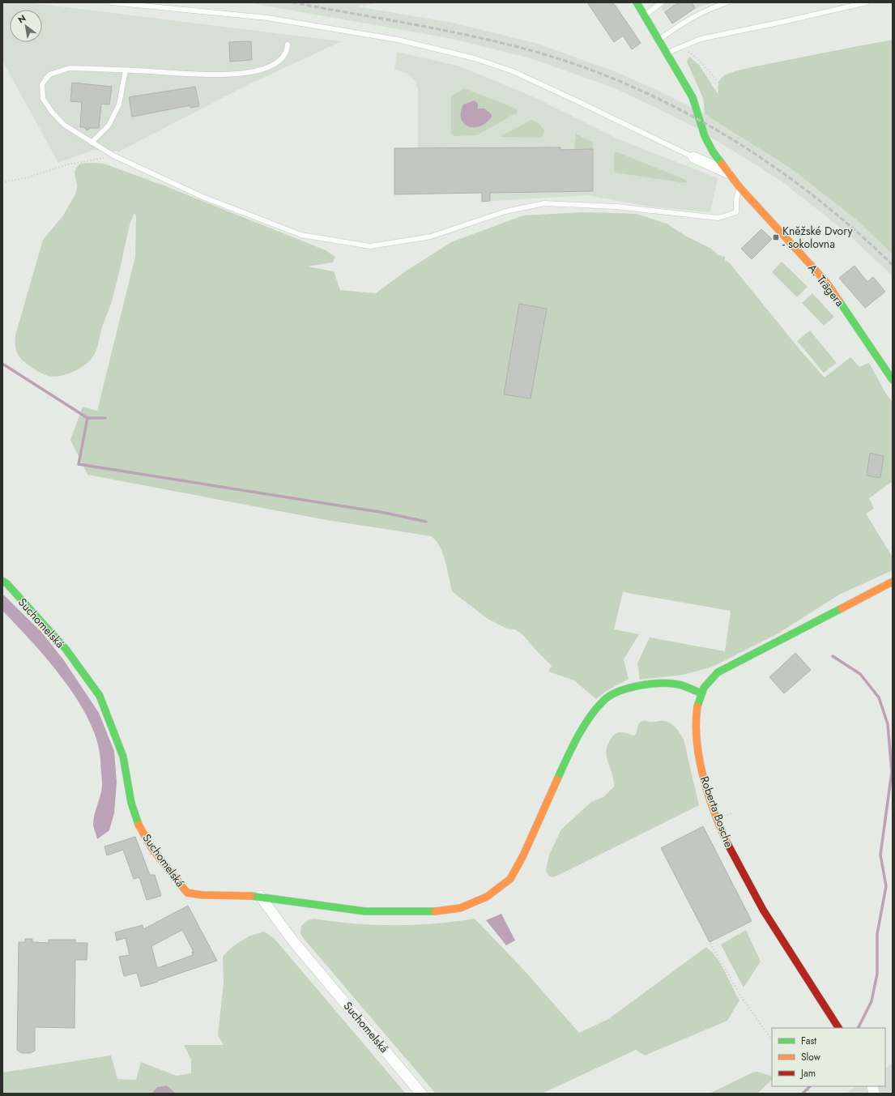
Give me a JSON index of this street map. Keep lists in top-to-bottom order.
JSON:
{
  "streets": {
    "street": ["A. Trägera", "Suchomelská", "Roberta Bosche"]
  },
  "places": {
    "transit": ["Kněžské Dvory - sokolovna"]
  },
  "legend": ["Fast", "Slow", "Jam"],
  "north": "top left"
}
